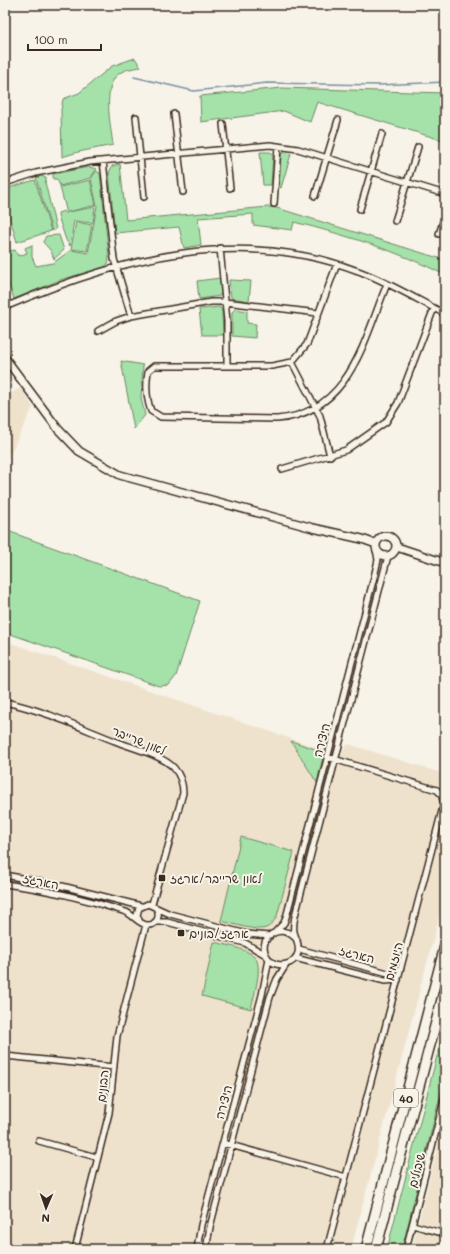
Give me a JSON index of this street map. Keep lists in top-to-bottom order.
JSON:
{
  "streets": {
    "highway": ["40"],
    "street": [
      "לאון שרייבר",
      "היצירה",
      "הארגז",
      "היוזמים",
      "הבונים",
      "שיבולים"
    ]
  },
  "crossings": [
    ["לאון שרייבר", "הארגז"],
    ["לאון שרייבר", "הבונים"],
    ["היצירה", "הארגז"],
    ["היצירה", "היוזמים"],
    ["הארגז", "היוזמים"],
    ["הארגז", "הבונים"]
  ],
  "places": {
    "transit": ["לאון שרייבר/ארגז", "ארגז/בונים"]
  },
  "scale_bar": "100 m",
  "north": "bottom"
}
